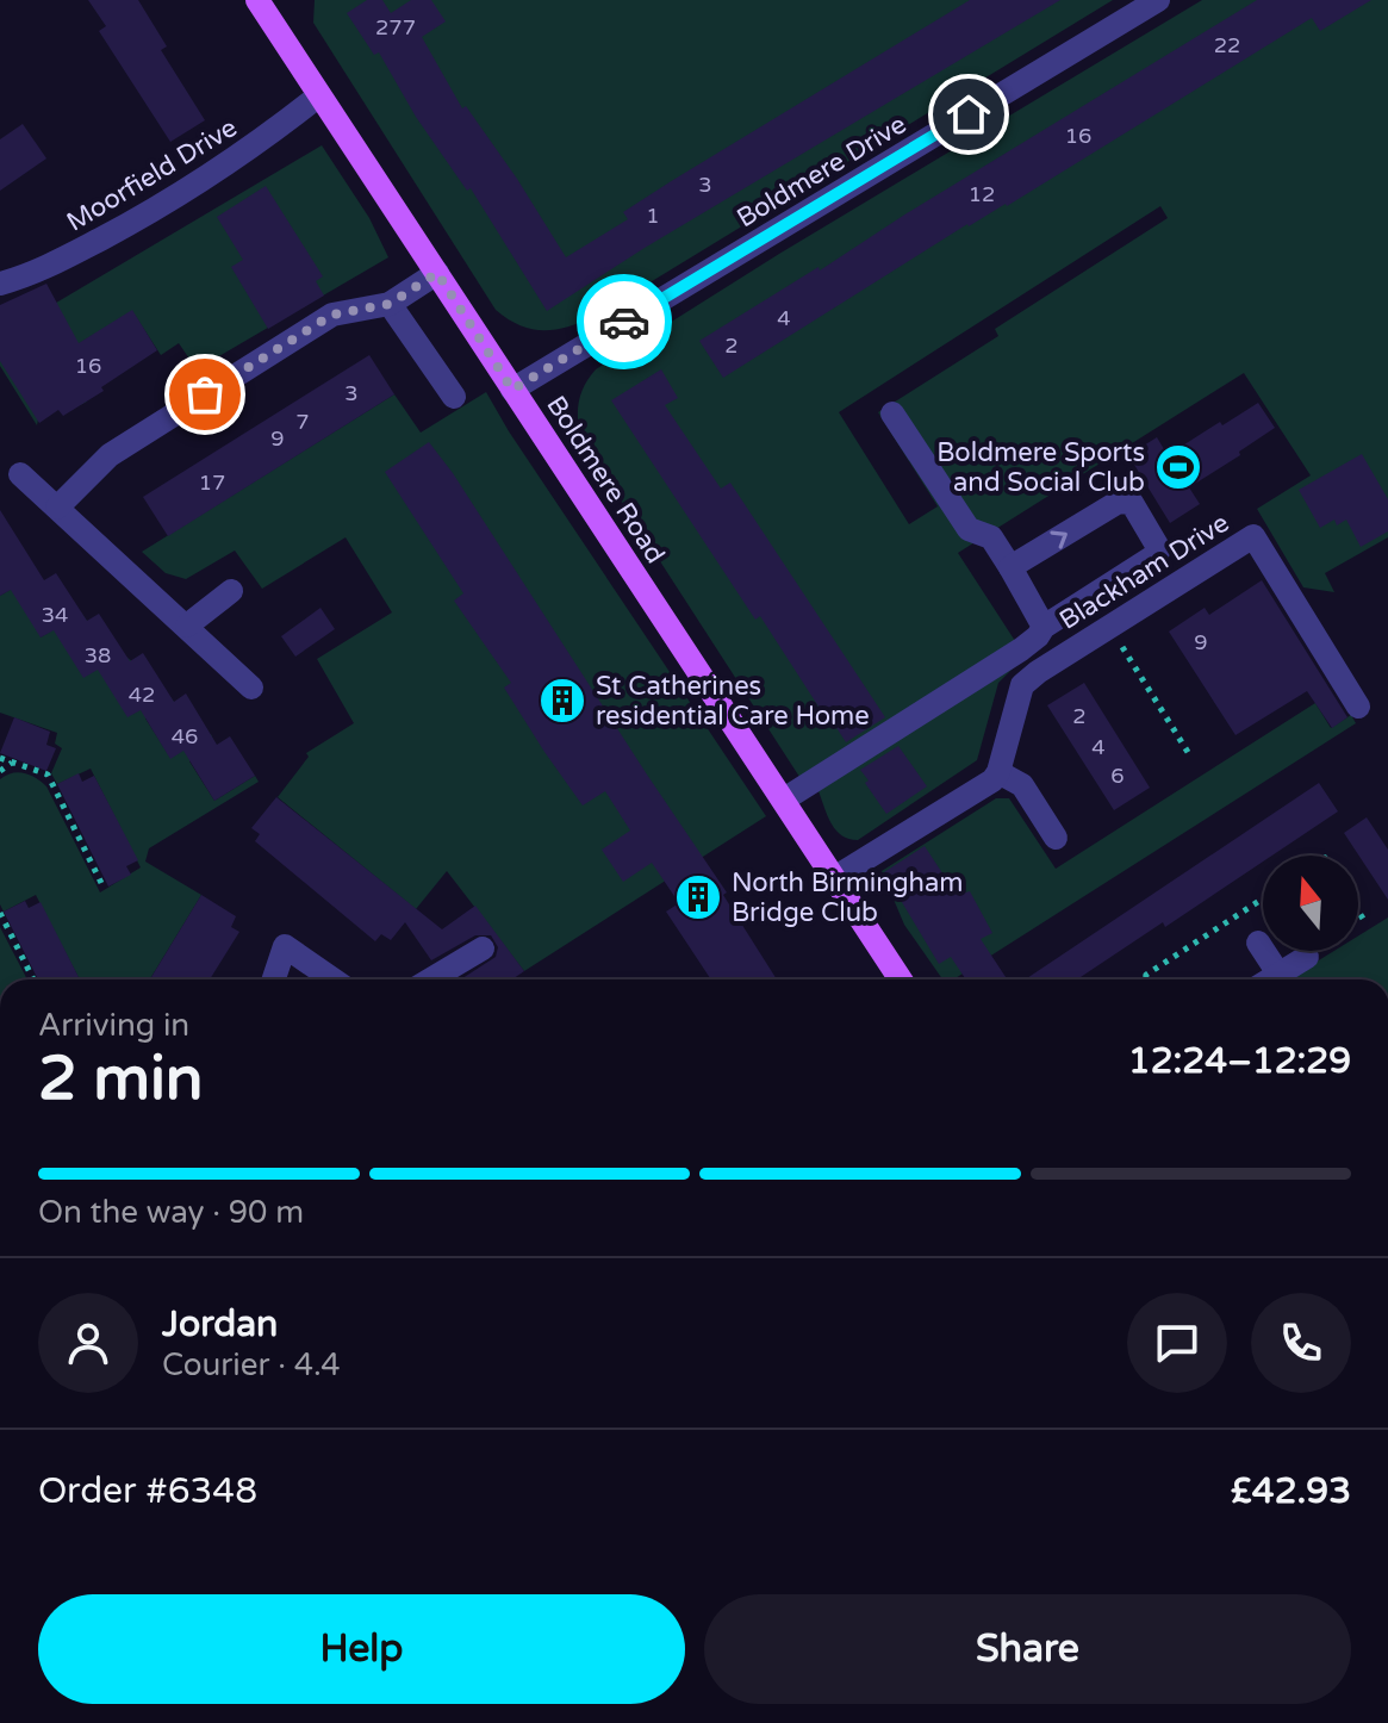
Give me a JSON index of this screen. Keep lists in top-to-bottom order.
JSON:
{
  "streets": {
    "main road": ["Boldmere Road"],
    "street": ["Boldmere Drive", "Moorfield Drive", "Blackham Drive"]
  },
  "crossings": [
    ["Boldmere Drive", "Boldmere Road"],
    ["Moorfield Drive", "Boldmere Road"]
  ],
  "places": {
    "sports": ["Boldmere Sports and Social Club"],
    "building": ["St Catherines residential Care Home", "North Birmingham Bridge Club"]
  },
  "house_numbers": [
    "277",
    "22",
    "16",
    "3",
    "12",
    "1",
    "4",
    "2",
    "16",
    "3",
    "7",
    "9",
    "17",
    "34",
    "9",
    "38",
    "42",
    "2",
    "46",
    "4",
    "6"
  ],
  "north": "top",
  "page": {
    "heading": ["2 min", "Arriving in", "12:24–12:29"],
    "panel": [
      "Jordan",
      "Courier · 4.4",
      "Order #6348",
      "£42.93"
    ],
    "bar": "On the way · 90 m",
    "buttons": ["Help", "Share"]
  }
}
